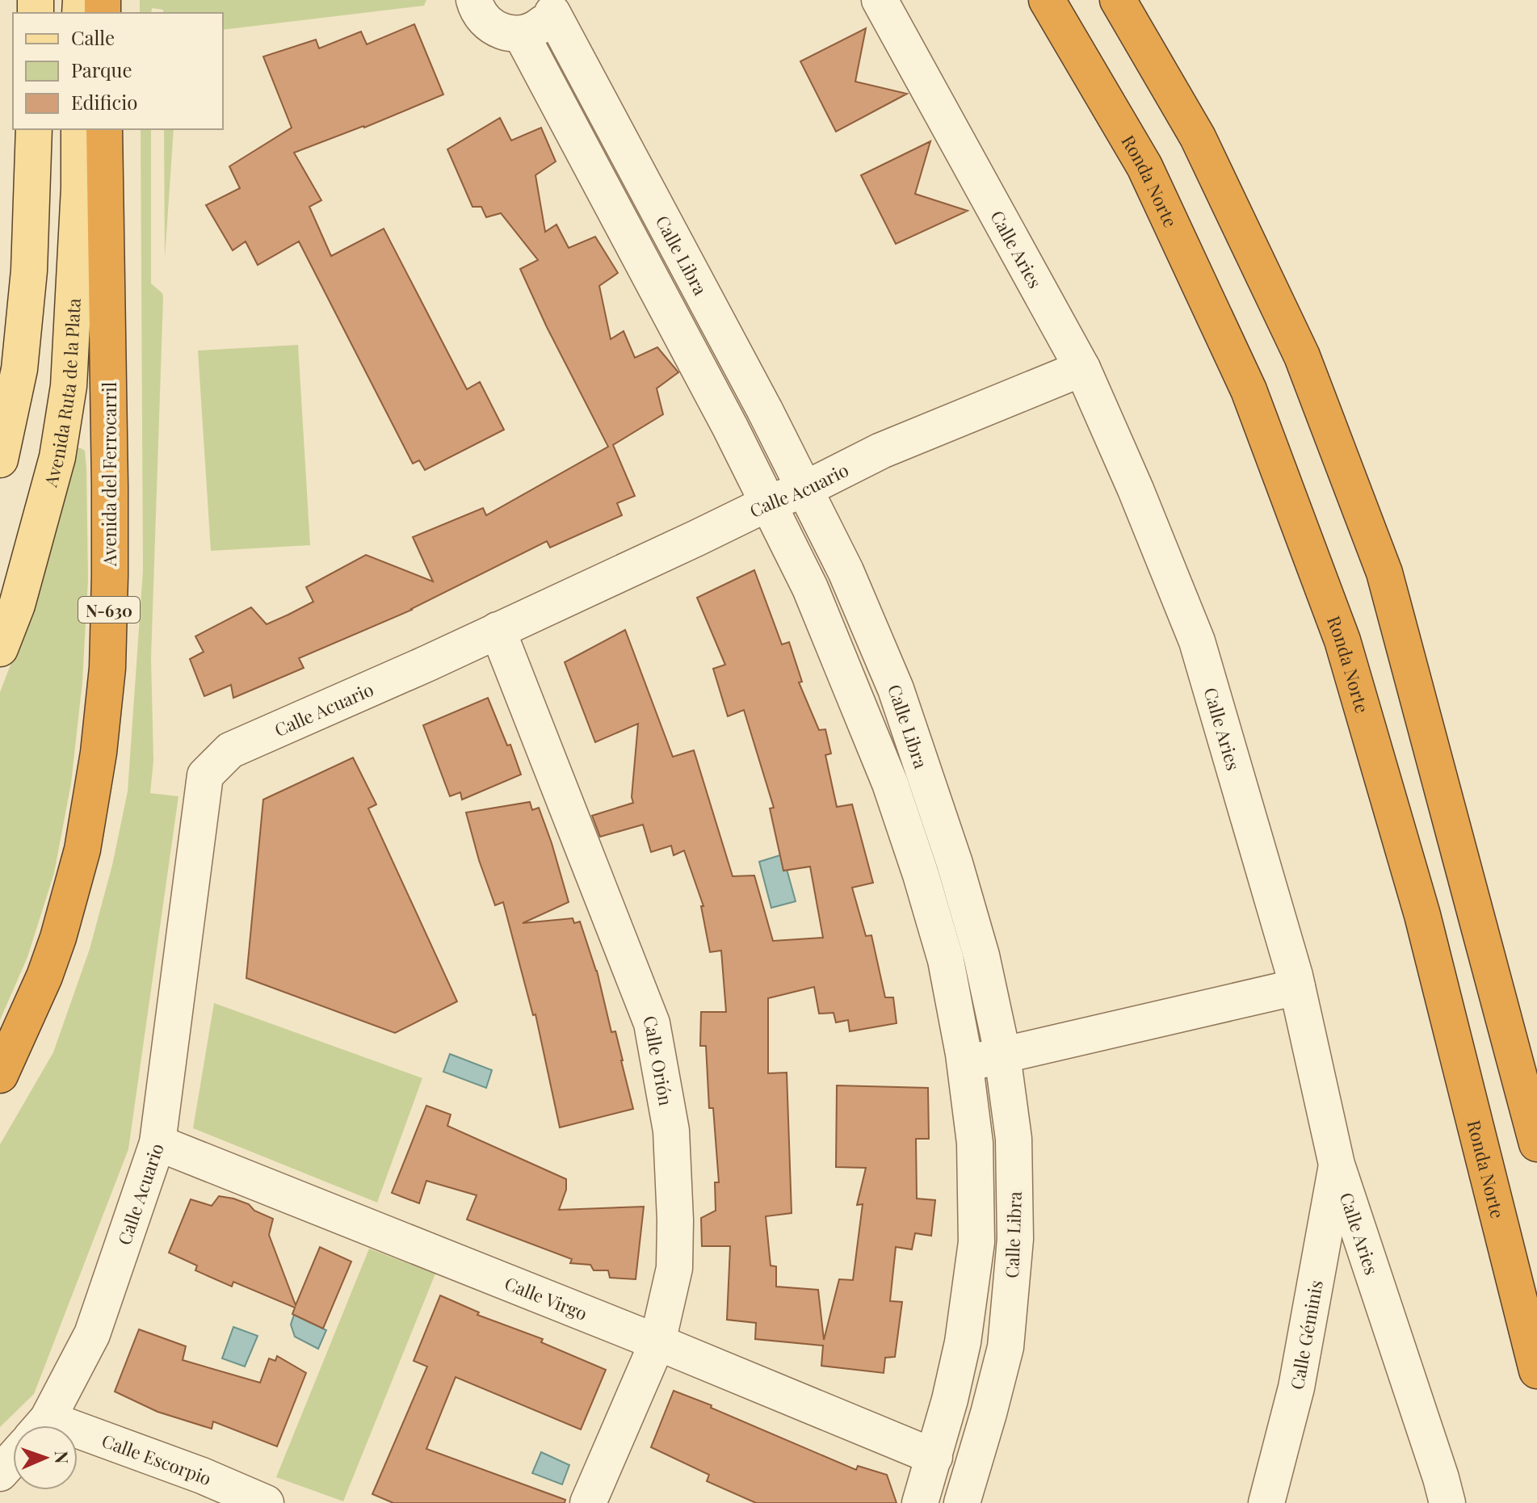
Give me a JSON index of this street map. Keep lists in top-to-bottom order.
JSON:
{
  "streets": {
    "highway": ["Ronda Norte", "Avenida del Ferrocarril", "N-630"],
    "main road": ["Avenida Ruta de la Plata"],
    "street": [
      "Calle Aries",
      "Calle Libra",
      "Calle Acuario",
      "Calle Orión",
      "Calle Virgo",
      "Calle Géminis",
      "Calle Escorpio"
    ]
  },
  "crossings": [
    ["Calle Aries", "Calle Acuario"],
    ["Calle Aries", "Calle Géminis"],
    ["Calle Libra", "Calle Acuario"],
    ["Calle Libra", "Calle Virgo"],
    ["Calle Acuario", "Calle Orión"],
    ["Calle Acuario", "Calle Virgo"],
    ["Calle Orión", "Calle Virgo"]
  ],
  "legend": ["Calle", "Parque", "Edificio"],
  "north": "right"
}
